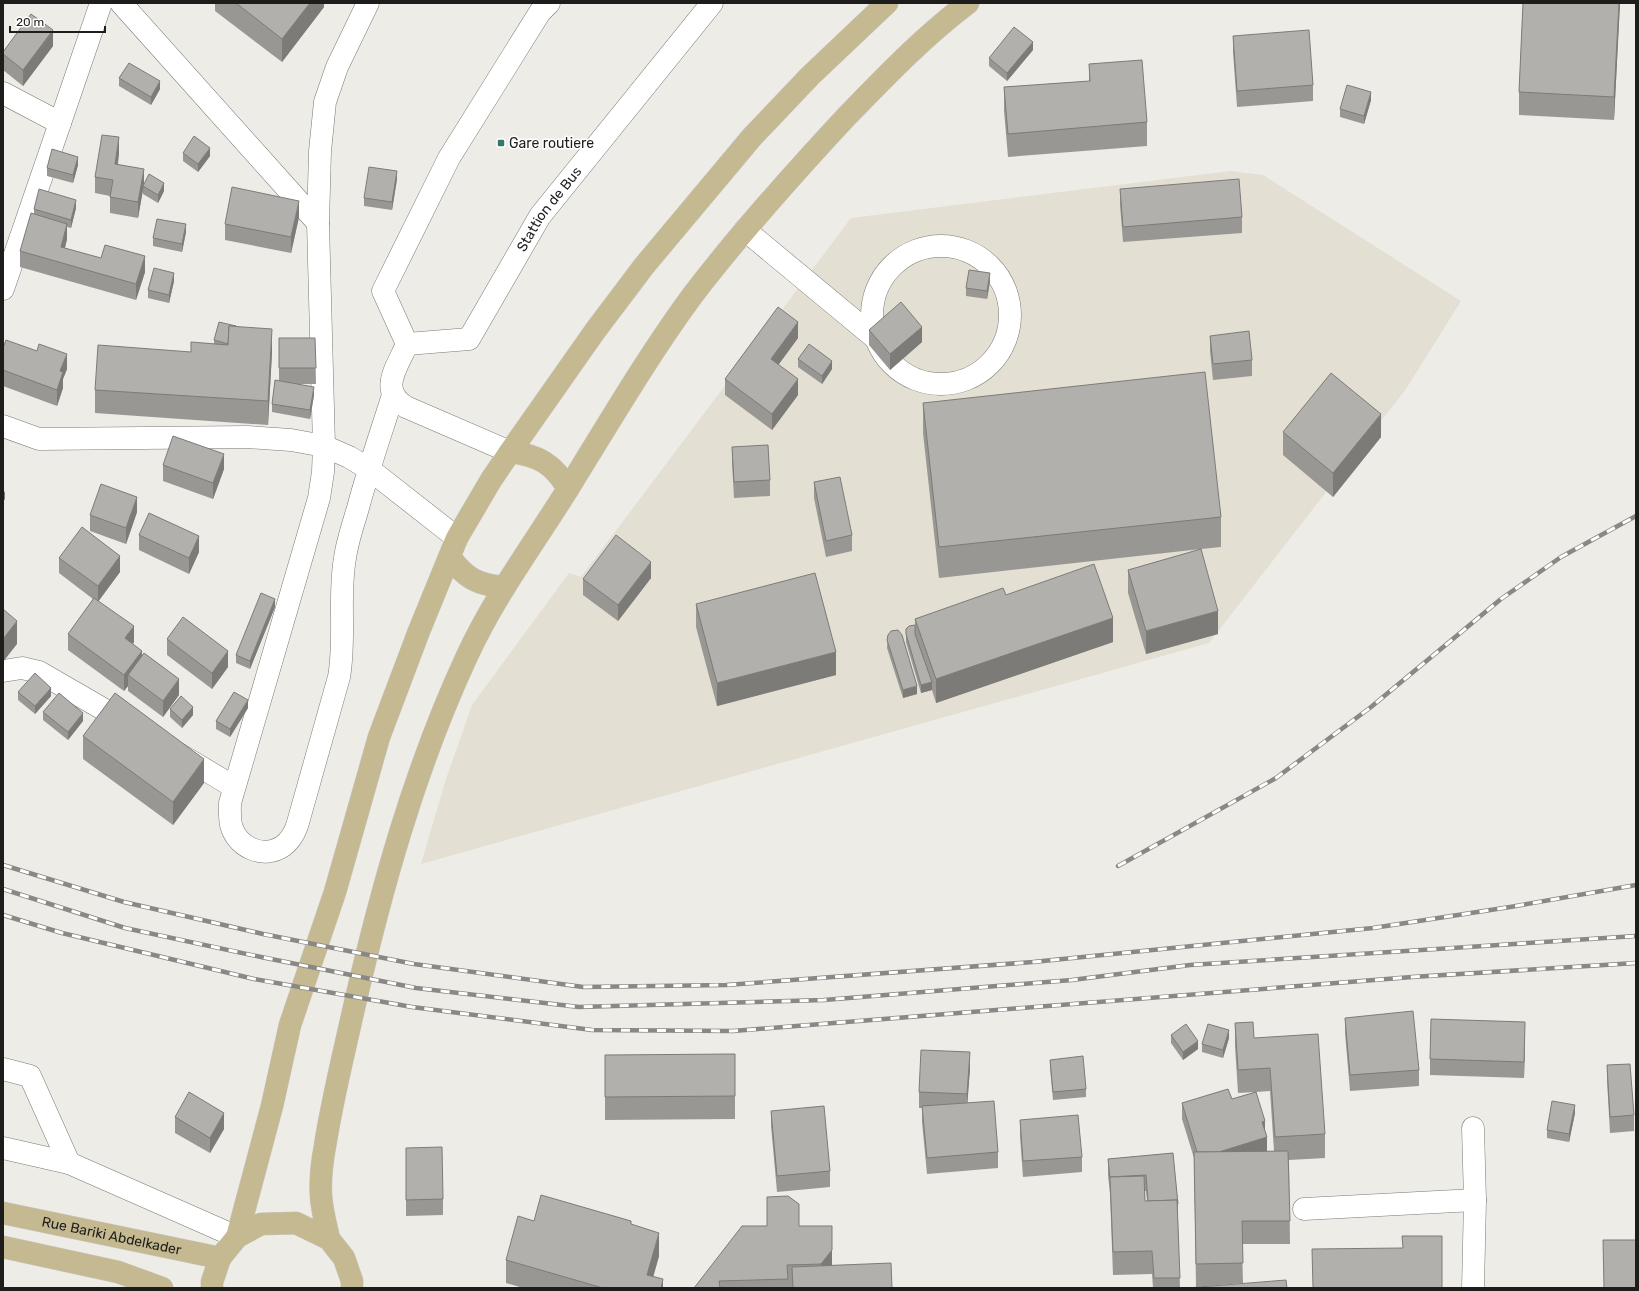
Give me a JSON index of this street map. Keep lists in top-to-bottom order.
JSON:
{
  "streets": {
    "main road": ["Rue Bariki Abdelkader"],
    "street": ["Stattion de Bus"]
  },
  "places": {
    "transit": ["Gare routiere"]
  },
  "scale_bar": "20 m"
}
